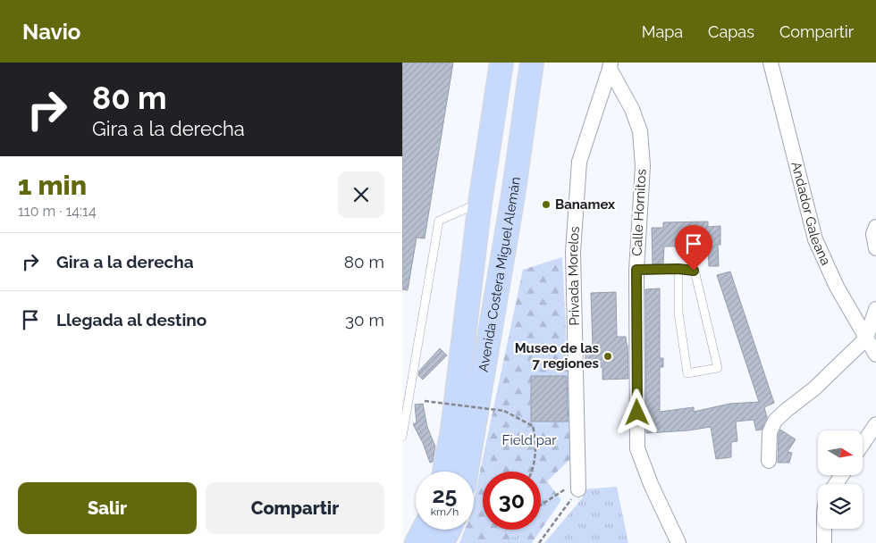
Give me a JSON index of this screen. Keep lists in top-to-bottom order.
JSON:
{
  "streets": {
    "main road": ["Avenida Costera Miguel Alemán"],
    "street": ["Calle Hornitos", "Andador Galeana", "Privada Morelos"]
  },
  "crossings": [
    ["Calle Hornitos", "Privada Morelos"]
  ],
  "parks": ["Field par"],
  "places": ["Banamex", "Museo de las 7 regiones"],
  "north": "right",
  "page": {
    "header": "Navio",
    "nav": ["Mapa", "Capas", "Compartir"],
    "turn": ["80 m", "Gira a la derecha"],
    "heading": ["1 min", "110 m · 14:14"],
    "list": [
      {
        "name": "Gira a la derecha",
        "value": "80 m"
      },
      {
        "name": "Llegada al destino",
        "value": "30 m"
      }
    ],
    "speed": "25 km/h",
    "limit": "30",
    "buttons": ["Salir", "Compartir"]
  }
}
